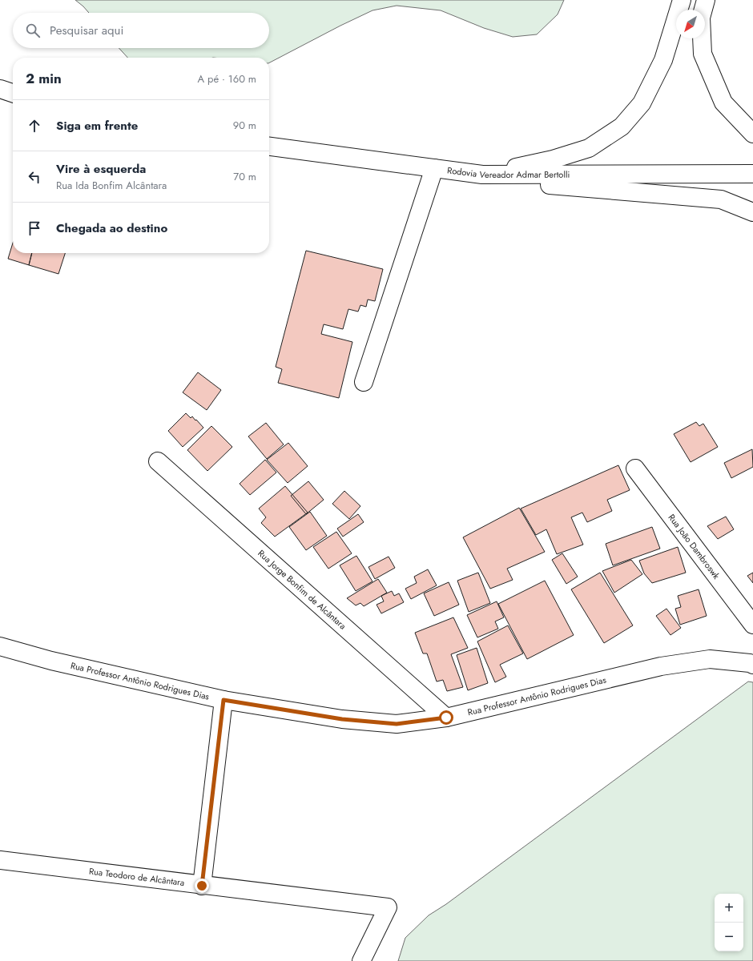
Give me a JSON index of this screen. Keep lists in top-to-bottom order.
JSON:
{
  "streets": {
    "main road": [
      "Rodovia Vereador Admar Bertolli",
      "Rua João Dambroswk",
      "Rua Jorge Bonfim de Alcântara",
      "Rua Professor Antônio Rodrigues Dias",
      "Rua Teodoro de Alcântara"
    ]
  },
  "crossings": [
    ["Rua Jorge Bonfim de Alcântara", "Rua Professor Antônio Rodrigues Dias"]
  ],
  "north": "bottom left",
  "page": {
    "search": "Pesquisar aqui",
    "heading": ["2 min", "A pé · 160 m"],
    "list": [
      ["Siga em frente", "90 m"],
      ["Vire à esquerda", "Rua Ida Bonfim Alcântara", "70 m"],
      "Chegada ao destino"
    ],
    "map_buttons": ["+", "−"]
  }
}
